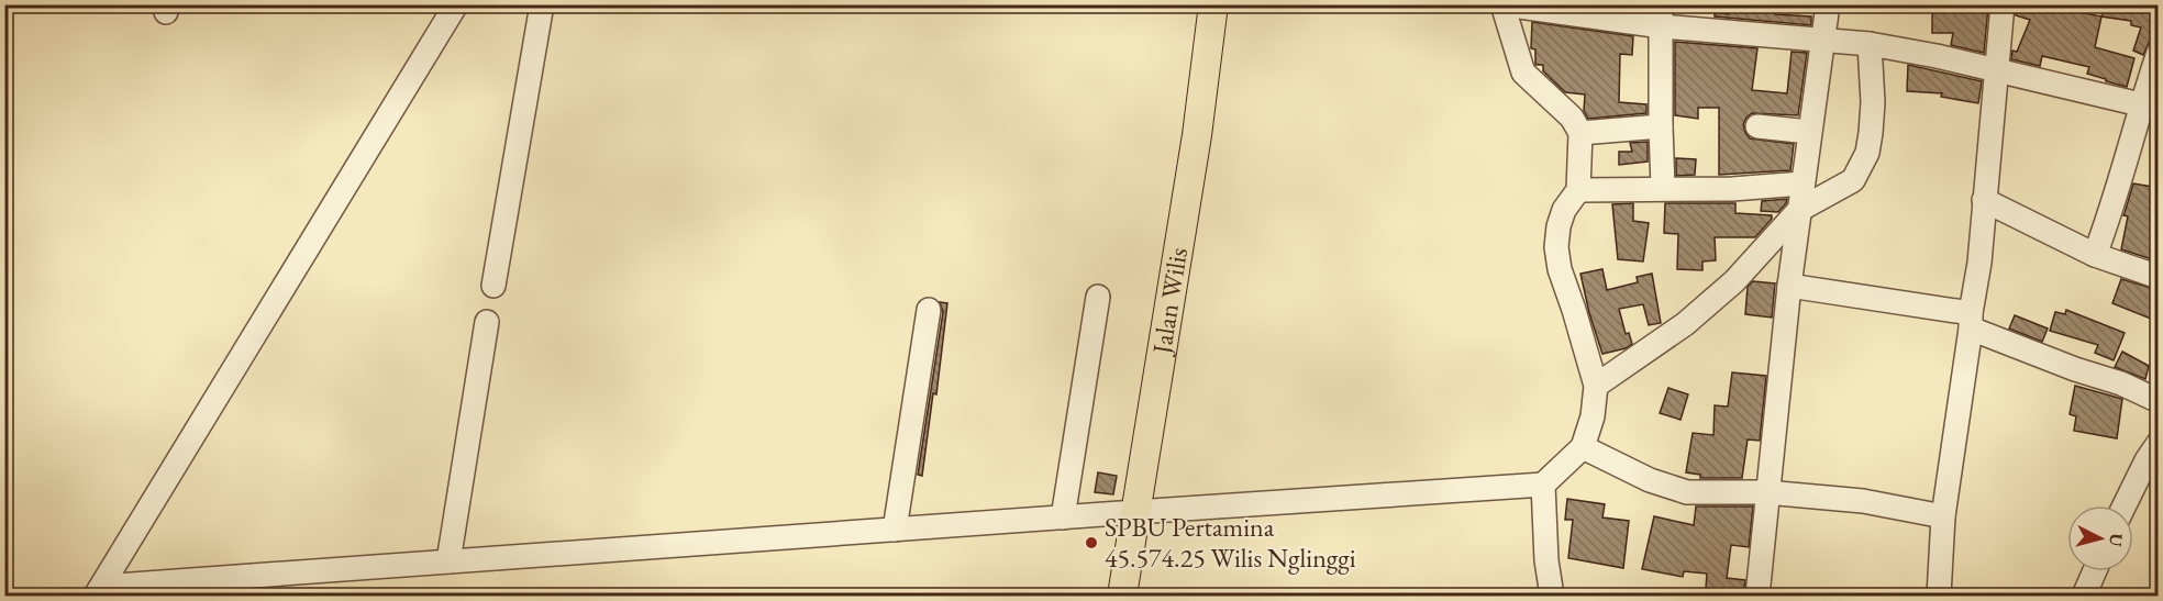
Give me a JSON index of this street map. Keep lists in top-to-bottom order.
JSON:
{
  "streets": {
    "main road": ["Jalan Wilis"]
  },
  "places": ["SPBU Pertamina 45.574.25 Wilis Nglinggi"],
  "north": "right"
}
